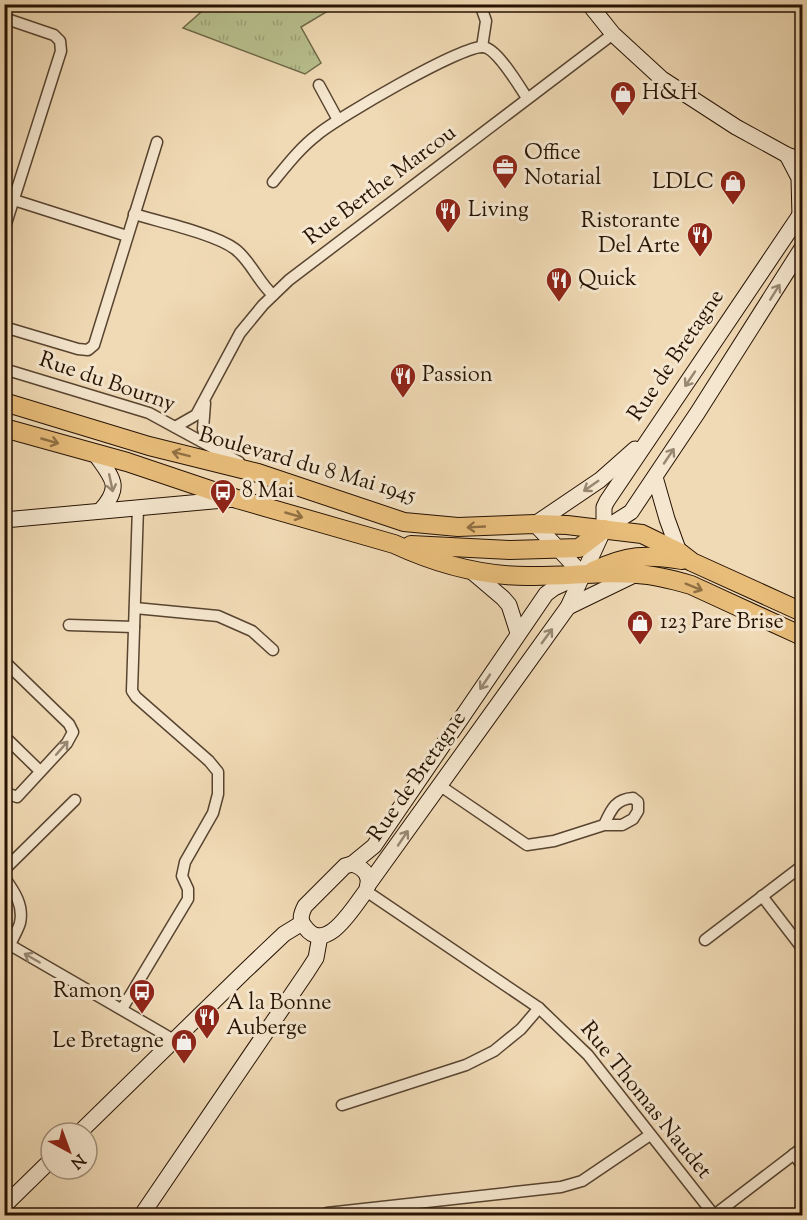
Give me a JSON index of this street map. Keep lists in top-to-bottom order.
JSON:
{
  "streets": {
    "main road": ["Rue de Bretagne", "Boulevard du 8 Mai 1945"],
    "street": ["Rue Berthe Marcou", "Rue du Bourny", "Rue Thomas Naudet"]
  },
  "crossings": [
    ["Rue Berthe Marcou", "Rue du Bourny"],
    ["Rue de Bretagne", "Boulevard du 8 Mai 1945"],
    ["Rue de Bretagne", "Rue Thomas Naudet"],
    ["Rue du Bourny", "Boulevard du 8 Mai 1945"]
  ],
  "places": {
    "shop": [
      "H&H",
      "LDLC",
      "123 Pare Brise",
      "Le Bretagne"
    ],
    "office": ["Office Notarial"],
    "restaurant": [
      "Living",
      "Ristorante Del Arte",
      "Quick",
      "Passion",
      "A la Bonne Auberge"
    ],
    "bus stop": ["8 Mai", "Ramon"]
  },
  "north": "bottom right"
}
